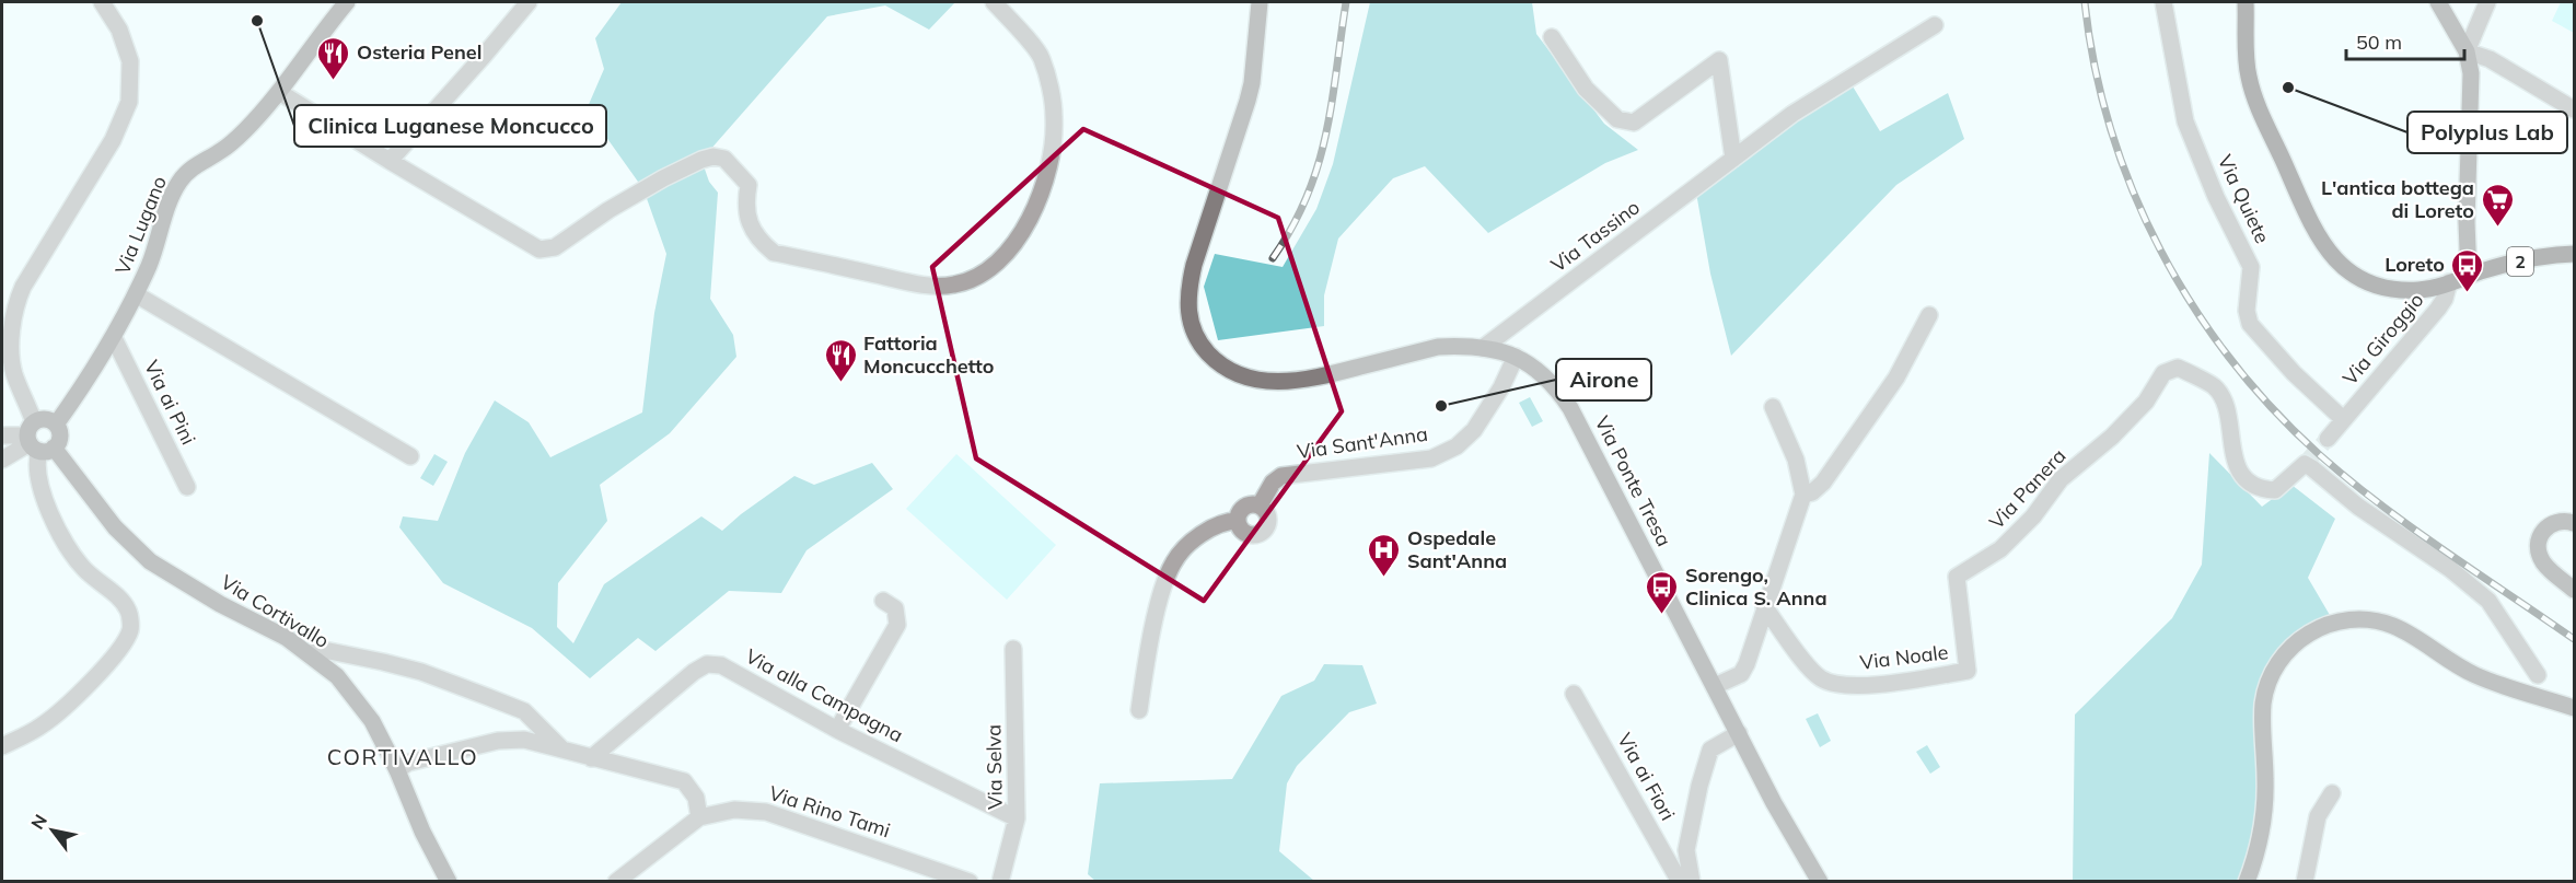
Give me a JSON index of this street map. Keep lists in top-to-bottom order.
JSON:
{
  "streets": {
    "main road": [
      "Via Lugano",
      "2",
      "Via Ponte Tresa",
      "Via Cortivallo"
    ],
    "street": [
      "Via Quiete",
      "Via Tassino",
      "Via Giroggio",
      "Via ai Pini",
      "Via Sant'Anna",
      "Via Panera",
      "Via Noale",
      "Via alla Campagna",
      "Via Selva",
      "Via ai Fiori",
      "Via Rino Tami"
    ]
  },
  "crossings": [
    ["Via Quiete", "Via Giroggio"],
    ["Via Lugano", "Via ai Pini"],
    ["Via Lugano", "Via Cortivallo"],
    ["Via Tassino", "Via Ponte Tresa"],
    ["2", "Via Giroggio"],
    ["Via Sant'Anna", "Via Ponte Tresa"],
    ["Via Panera", "Via Noale"],
    ["Via alla Campagna", "Via Selva"]
  ],
  "districts": ["CORTIVALLO"],
  "places": {
    "other": ["Clinica Luganese Moncucco", "Polyplus Lab", "Airone"],
    "restaurant": ["Osteria Penel", "Fattoria Moncucchetto"],
    "supermarket": ["L'antica bottega di Loreto"],
    "bus stop": ["Loreto", "Sorengo, Clinica S. Anna"],
    "hospital": ["Ospedale Sant'Anna"]
  },
  "scale_bar": "50 m",
  "north": "top left"
}
